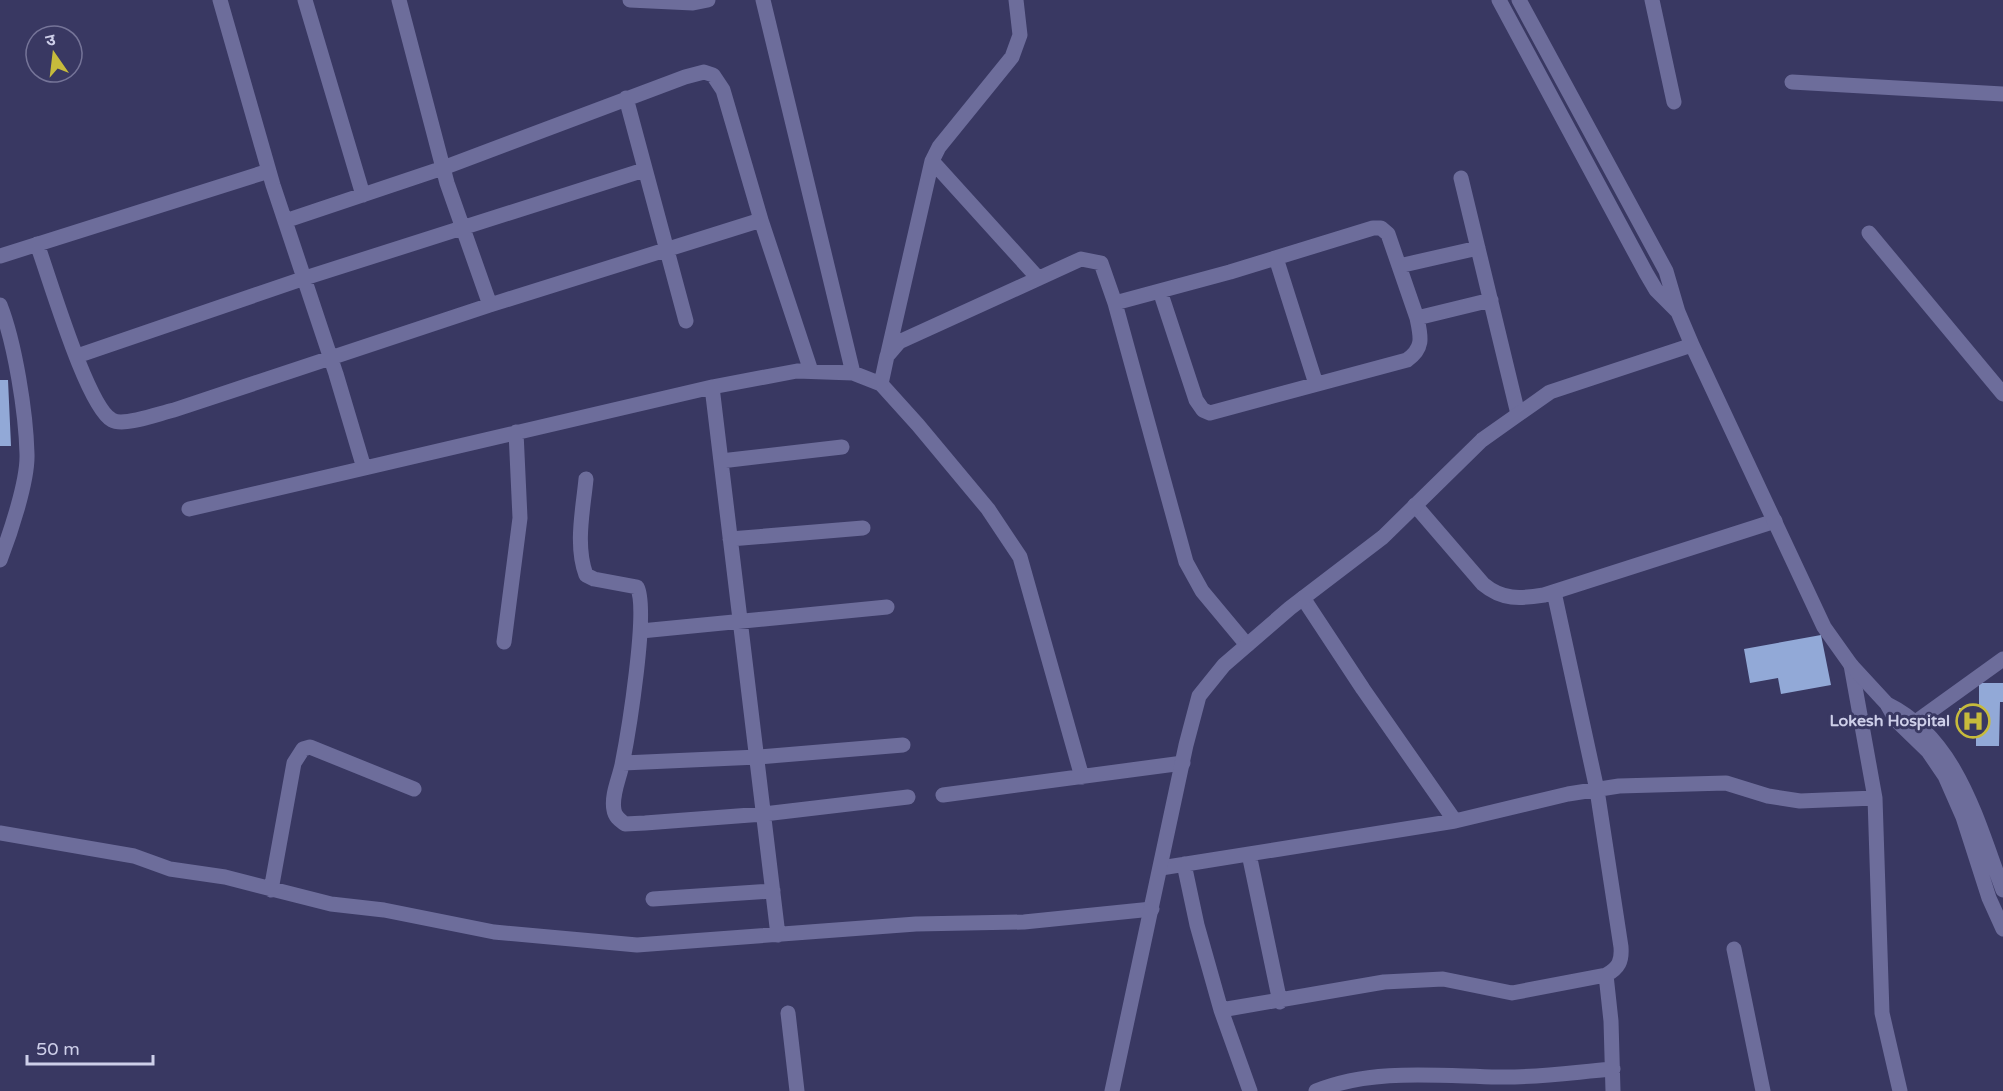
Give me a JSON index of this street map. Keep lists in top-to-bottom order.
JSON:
{
  "places": {
    "hospital": ["Lokesh Hospital"]
  },
  "scale_bar": "50 m",
  "north": "top"
}
